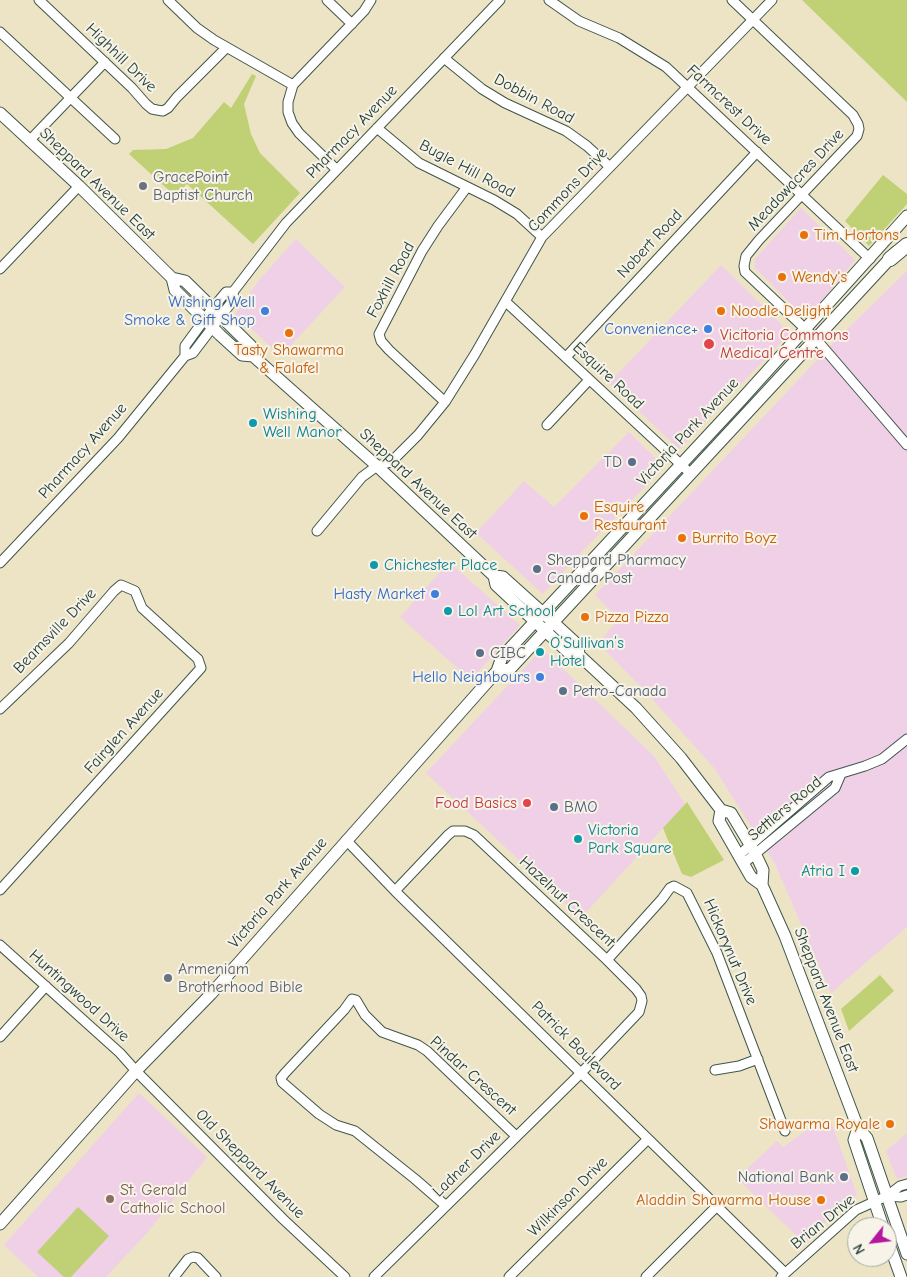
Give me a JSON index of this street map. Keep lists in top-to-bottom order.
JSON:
{
  "streets": {
    "main road": ["Sheppard Avenue East", "Victoria Park Avenue"],
    "street": [
      "Highhill Drive",
      "Dobbin Road",
      "Farmcrest Drive",
      "Pharmacy Avenue",
      "Bugle Hill Road",
      "Meadowacres Drive",
      "Commons Drive",
      "Nobert Road",
      "Foxhill Road",
      "Esquire Road",
      "Beamsville Drive",
      "Fairglen Avenue",
      "Settlers Road",
      "Hazelnut Crescent",
      "Hickorynut Drive",
      "Huntingwood Drive",
      "Patrick Boulevard",
      "Pindar Crescent",
      "Old Sheppard Avenue",
      "Ladner Drive",
      "Wilkinson Drive",
      "Brian Drive"
    ]
  },
  "crossings": [
    ["Dobbin Road", "Pharmacy Avenue"],
    ["Dobbin Road", "Commons Drive"],
    ["Farmcrest Drive", "Meadowacres Drive"],
    ["Farmcrest Drive", "Commons Drive"],
    ["Farmcrest Drive", "Nobert Road"],
    ["Farmcrest Drive", "Victoria Park Avenue"],
    ["Pharmacy Avenue", "Bugle Hill Road"],
    ["Pharmacy Avenue", "Sheppard Avenue East"],
    ["Bugle Hill Road", "Commons Drive"],
    ["Bugle Hill Road", "Foxhill Road"],
    ["Meadowacres Drive", "Commons Drive"],
    ["Meadowacres Drive", "Victoria Park Avenue"],
    ["Sheppard Avenue East", "Commons Drive"],
    ["Sheppard Avenue East", "Victoria Park Avenue"],
    ["Sheppard Avenue East", "Settlers Road"],
    ["Sheppard Avenue East", "Brian Drive"],
    ["Commons Drive", "Foxhill Road"],
    ["Commons Drive", "Esquire Road"],
    ["Nobert Road", "Esquire Road"],
    ["Esquire Road", "Victoria Park Avenue"],
    ["Victoria Park Avenue", "Huntingwood Drive"],
    ["Victoria Park Avenue", "Patrick Boulevard"],
    ["Victoria Park Avenue", "Old Sheppard Avenue"],
    ["Beamsville Drive", "Fairglen Avenue"],
    ["Hazelnut Crescent", "Hickorynut Drive"],
    ["Hazelnut Crescent", "Patrick Boulevard"],
    ["Hazelnut Crescent", "Ladner Drive"],
    ["Huntingwood Drive", "Old Sheppard Avenue"],
    ["Patrick Boulevard", "Ladner Drive"],
    ["Patrick Boulevard", "Wilkinson Drive"],
    ["Patrick Boulevard", "Brian Drive"],
    ["Pindar Crescent", "Ladner Drive"]
  ],
  "places": [
    "GracePoint Baptist Church",
    "Tim Hortons",
    "Wendy's",
    "Wishing Well Smoke & Gift Shop",
    "Noodle Delight",
    "Convenience+",
    "Tasty Shawarma & Falafel",
    "Vicitoria Commons Medical Centre",
    "Wishing Well Manor",
    "TD",
    "Esquire Restaurant",
    "Burrito Boyz",
    "Chichester Place",
    "Sheppard Pharmacy Canada Post",
    "Hasty Market",
    "Lol Art School",
    "Pizza Pizza",
    "O’Sullivan’s Hotel",
    "CIBC",
    "Hello Neighbours",
    "Petro-Canada",
    "Food Basics",
    "BMO",
    "Victoria Park Square",
    "Atria I",
    "Armeniam Brotherhood Bible",
    "Shawarma Royale",
    "National Bank",
    "St. Gerald Catholic School",
    "Aladdin Shawarma House"
  ],
  "north": "bottom left"
}
